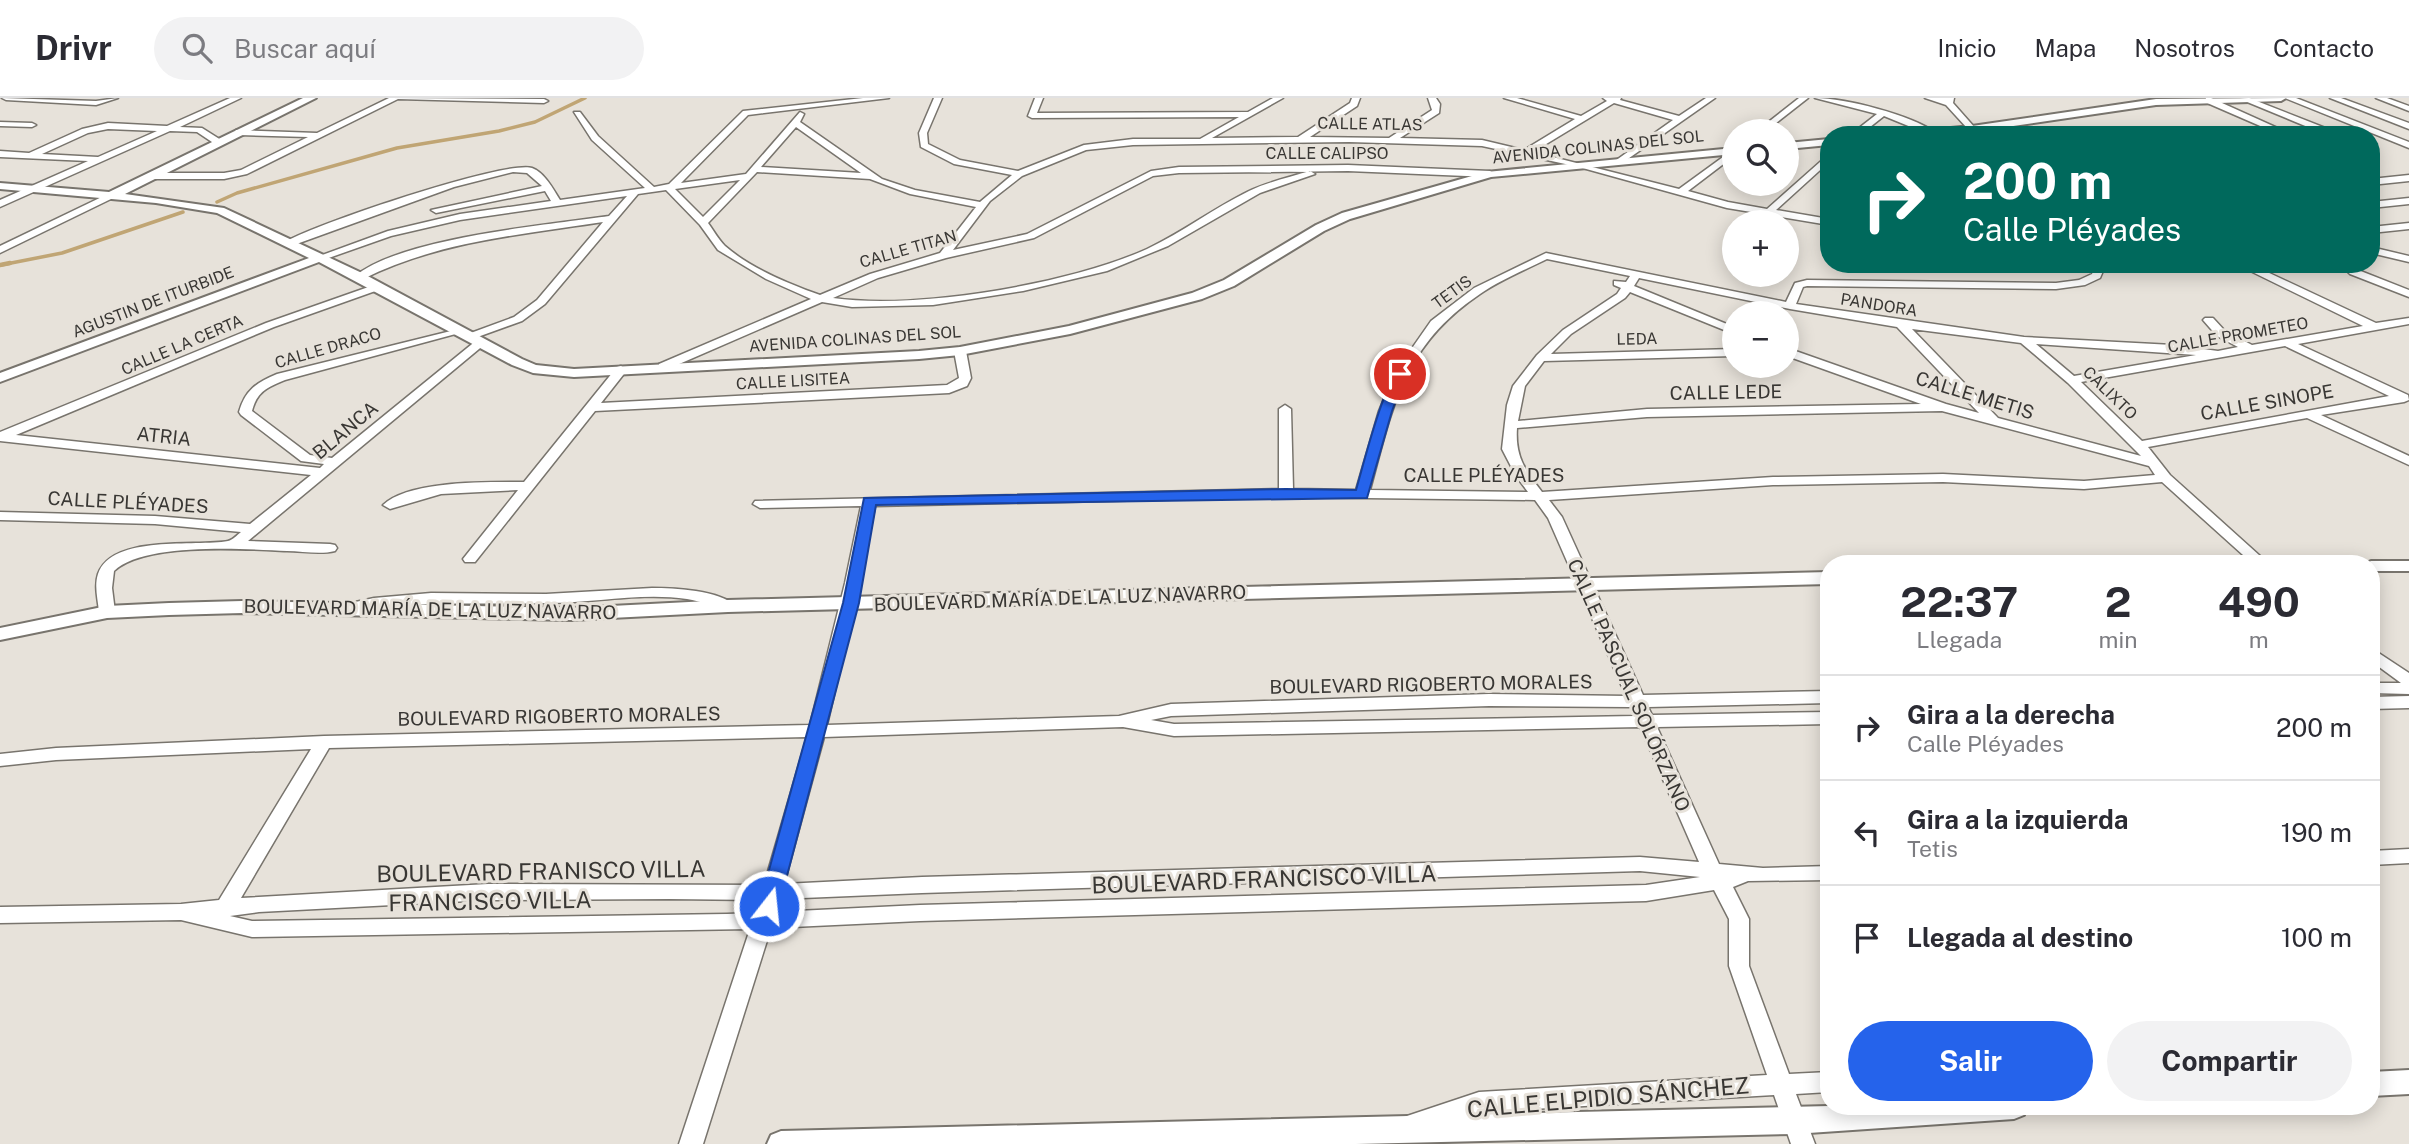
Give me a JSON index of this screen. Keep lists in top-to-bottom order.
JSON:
{
  "streets": {
    "street": [
      "CALLE ATLAS",
      "AVENIDA COLINAS DEL SOL",
      "CALLE CALIPSO",
      "CALLE TITAN",
      "TETIS",
      "AGUSTIN DE ITURBIDE",
      "PANDORA",
      "CALLE PROMETEO",
      "LEDA",
      "CALLE LA CERTA",
      "CALLE DRACO",
      "CALLE LISITEA",
      "CALLE LEDE",
      "CALIXTO",
      "CALLE METIS",
      "CALLE SINOPE",
      "BLANCA",
      "ATRIA",
      "CALLE PLÉYADES",
      "BOULEVARD MARÍA DE LA LUZ NAVARRO",
      "BOULEVARD RIGOBERTO MORALES",
      "CALLE PASCUAL SOLÓRZANO",
      "BOULEVARD FRANISCO VILLA",
      "BOULEVARD FRANCISCO VILLA",
      "FRANCISCO VILLA",
      "CALLE ELPIDIO SÁNCHEZ"
    ]
  },
  "crossings": [
    ["CALLE ATLAS", "AVENIDA COLINAS DEL SOL"],
    ["CALLE ATLAS", "CALLE CALIPSO"],
    ["CALLE ATLAS", "CALLE TITAN"],
    ["AVENIDA COLINAS DEL SOL", "CALLE CALIPSO"],
    ["AVENIDA COLINAS DEL SOL", "CALLE TITAN"],
    ["AVENIDA COLINAS DEL SOL", "AGUSTIN DE ITURBIDE"],
    ["AVENIDA COLINAS DEL SOL", "CALLE LA CERTA"],
    ["AVENIDA COLINAS DEL SOL", "CALLE DRACO"],
    ["AVENIDA COLINAS DEL SOL", "CALLE LISITEA"],
    ["AVENIDA COLINAS DEL SOL", "BLANCA"],
    ["CALLE CALIPSO", "CALLE TITAN"],
    ["TETIS", "PANDORA"],
    ["TETIS", "CALLE PLÉYADES"],
    ["PANDORA", "CALLE PROMETEO"],
    ["PANDORA", "CALIXTO"],
    ["PANDORA", "CALLE PASCUAL SOLÓRZANO"],
    ["CALLE PROMETEO", "CALIXTO"],
    ["LEDA", "CALLE PASCUAL SOLÓRZANO"],
    ["CALLE LA CERTA", "ATRIA"],
    ["CALLE DRACO", "BLANCA"],
    ["CALLE LEDE", "CALLE METIS"],
    ["CALLE LEDE", "CALLE PASCUAL SOLÓRZANO"],
    ["CALIXTO", "CALLE METIS"],
    ["CALIXTO", "CALLE SINOPE"],
    ["CALIXTO", "CALLE PLÉYADES"],
    ["BLANCA", "ATRIA"],
    ["BLANCA", "CALLE PLÉYADES"],
    ["CALLE PLÉYADES", "CALLE PASCUAL SOLÓRZANO"],
    ["BOULEVARD MARÍA DE LA LUZ NAVARRO", "CALLE PASCUAL SOLÓRZANO"],
    ["BOULEVARD RIGOBERTO MORALES", "CALLE PASCUAL SOLÓRZANO"],
    ["CALLE PASCUAL SOLÓRZANO", "BOULEVARD FRANCISCO VILLA"],
    ["CALLE PASCUAL SOLÓRZANO", "CALLE ELPIDIO SÁNCHEZ"],
    ["BOULEVARD FRANISCO VILLA", "BOULEVARD FRANCISCO VILLA"],
    ["BOULEVARD FRANISCO VILLA", "FRANCISCO VILLA"],
    ["BOULEVARD FRANCISCO VILLA", "FRANCISCO VILLA"]
  ],
  "page": {
    "header": "Drivr",
    "search": "Buscar aquí",
    "nav": [
      "Inicio",
      "Mapa",
      "Nosotros",
      "Contacto"
    ],
    "map_buttons": ["+", "−"],
    "turn": ["200 m", "Calle Pléyades"],
    "eta": [
      "22:37",
      "Llegada",
      "2",
      "min",
      "490",
      "m"
    ],
    "list": [
      {
        "name": "Gira a la derecha",
        "note": "Calle Pléyades",
        "value": "200 m"
      },
      {
        "name": "Gira a la izquierda",
        "note": "Tetis",
        "value": "190 m"
      },
      {
        "name": "Llegada al destino",
        "value": "100 m"
      }
    ],
    "buttons": ["Salir", "Compartir"]
  }
}
